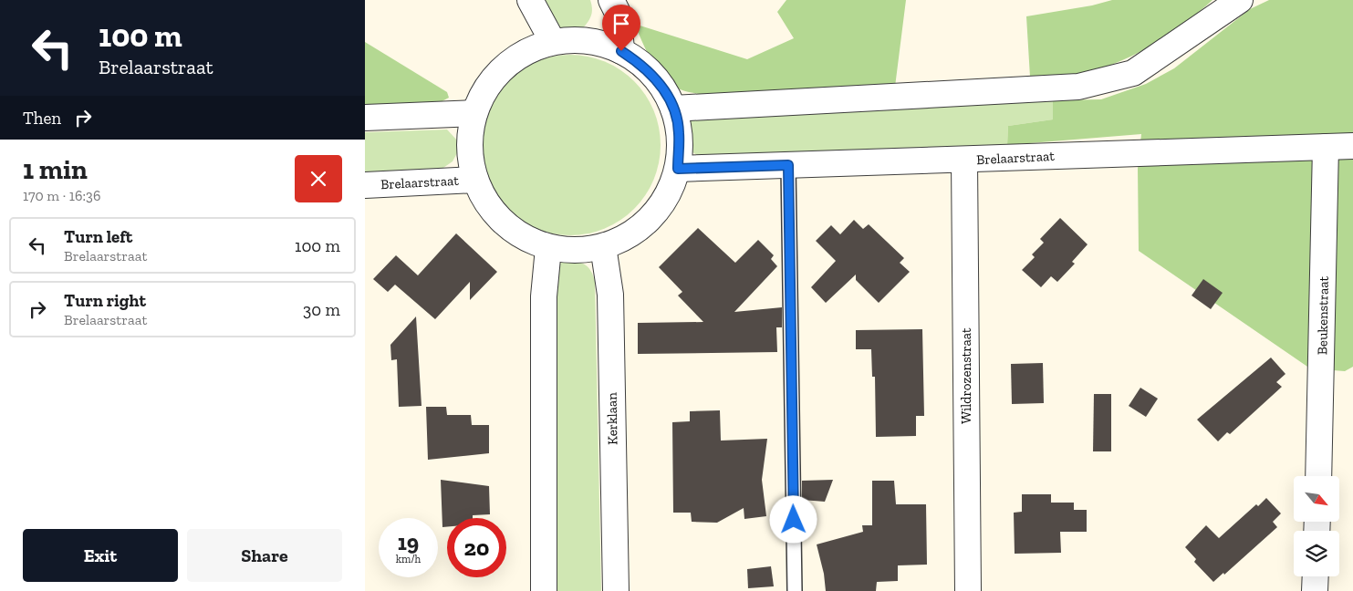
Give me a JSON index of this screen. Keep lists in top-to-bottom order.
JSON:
{
  "streets": {
    "street": [
      "Brelaarstraat",
      "Beukenstraat",
      "Wildrozenstraat",
      "Kerklaan"
    ]
  },
  "crossings": [
    ["Brelaarstraat", "Beukenstraat"],
    ["Brelaarstraat", "Wildrozenstraat"],
    ["Brelaarstraat", "Kerklaan"]
  ],
  "north": "bottom right",
  "page": {
    "turn": ["100 m", "Brelaarstraat"],
    "then": "Then",
    "heading": ["1 min", "170 m · 16:36"],
    "list": [
      {
        "name": "Turn left",
        "note": "Brelaarstraat",
        "value": "100 m"
      },
      {
        "name": "Turn right",
        "note": "Brelaarstraat",
        "value": "30 m"
      }
    ],
    "speed": "19 km/h",
    "limit": "20",
    "buttons": ["Exit", "Share"]
  }
}
